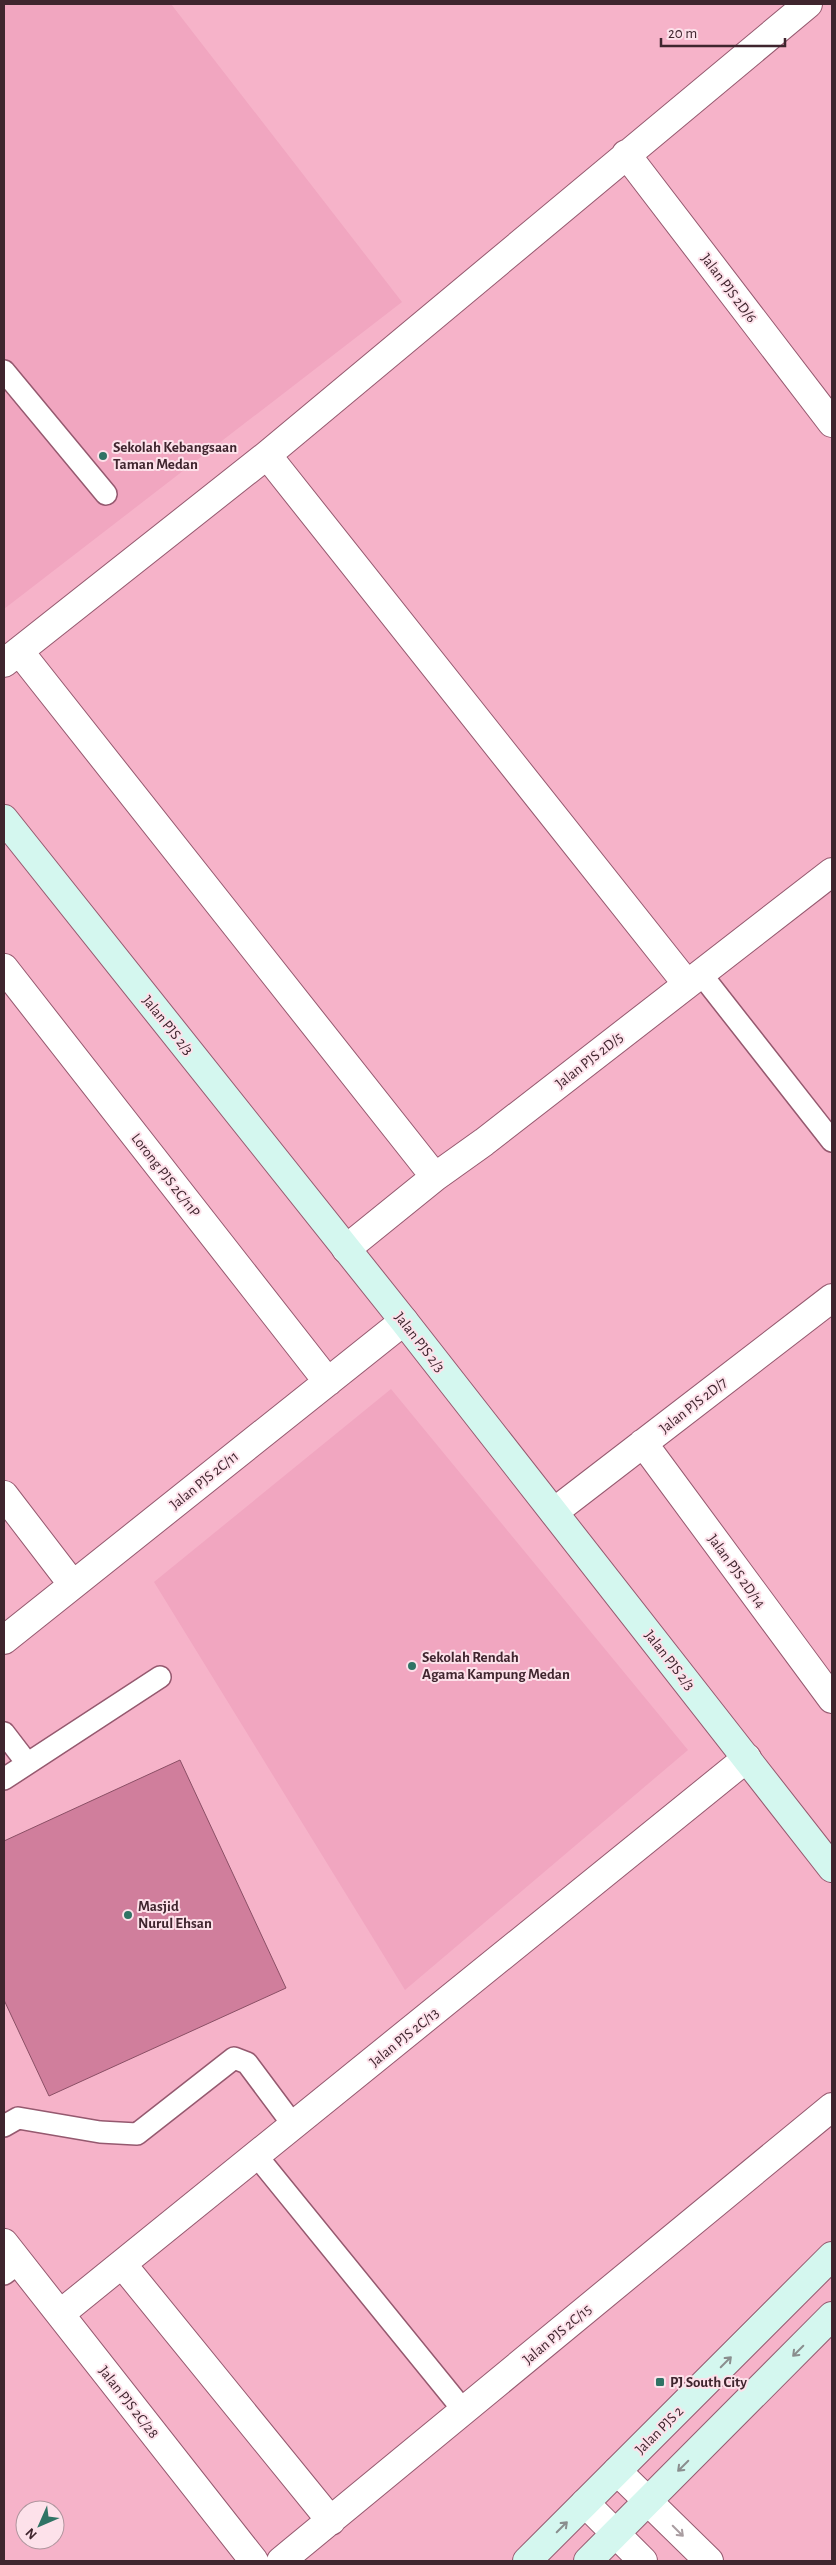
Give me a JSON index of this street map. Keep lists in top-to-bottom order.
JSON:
{
  "streets": {
    "street": [
      "Jalan PJS 2D/6",
      "Jalan PJS 2/3",
      "Jalan PJS 2D/5",
      "Lorong PJS 2C/11P",
      "Jalan PJS 2D/7",
      "Jalan PJS 2C/11",
      "Jalan PJS 2D/14",
      "Jalan PJS 2C/13",
      "Jalan PJS 2C/15",
      "Jalan PJS 2C/28",
      "Jalan PJS 2"
    ]
  },
  "crossings": [
    ["Jalan PJS 2/3", "Jalan PJS 2D/5"],
    ["Jalan PJS 2/3", "Jalan PJS 2D/7"],
    ["Jalan PJS 2/3", "Jalan PJS 2C/11"],
    ["Jalan PJS 2/3", "Jalan PJS 2C/13"],
    ["Lorong PJS 2C/11P", "Jalan PJS 2C/11"],
    ["Jalan PJS 2D/7", "Jalan PJS 2D/14"],
    ["Jalan PJS 2C/13", "Jalan PJS 2C/28"]
  ],
  "places": {
    "other": ["Sekolah Kebangsaan Taman Medan", "Sekolah Rendah Agama Kampung Medan", "Masjid Nurul Ehsan"],
    "transit": ["PJ South City"]
  },
  "scale_bar": "20 m",
  "north": "bottom left"
}
